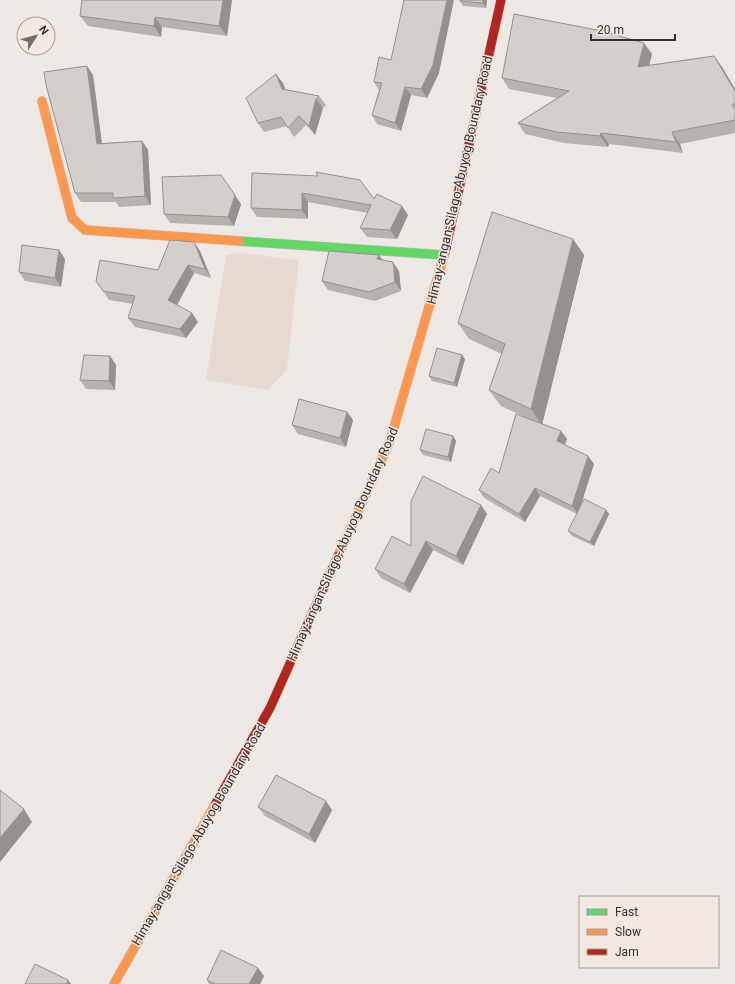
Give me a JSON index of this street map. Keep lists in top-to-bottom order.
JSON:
{
  "streets": {
    "main road": ["Himay-angan-Silago-Abuyog Boundary Road"]
  },
  "legend": ["Fast", "Slow", "Jam"],
  "scale_bar": "20 m",
  "north": "top right"
}
